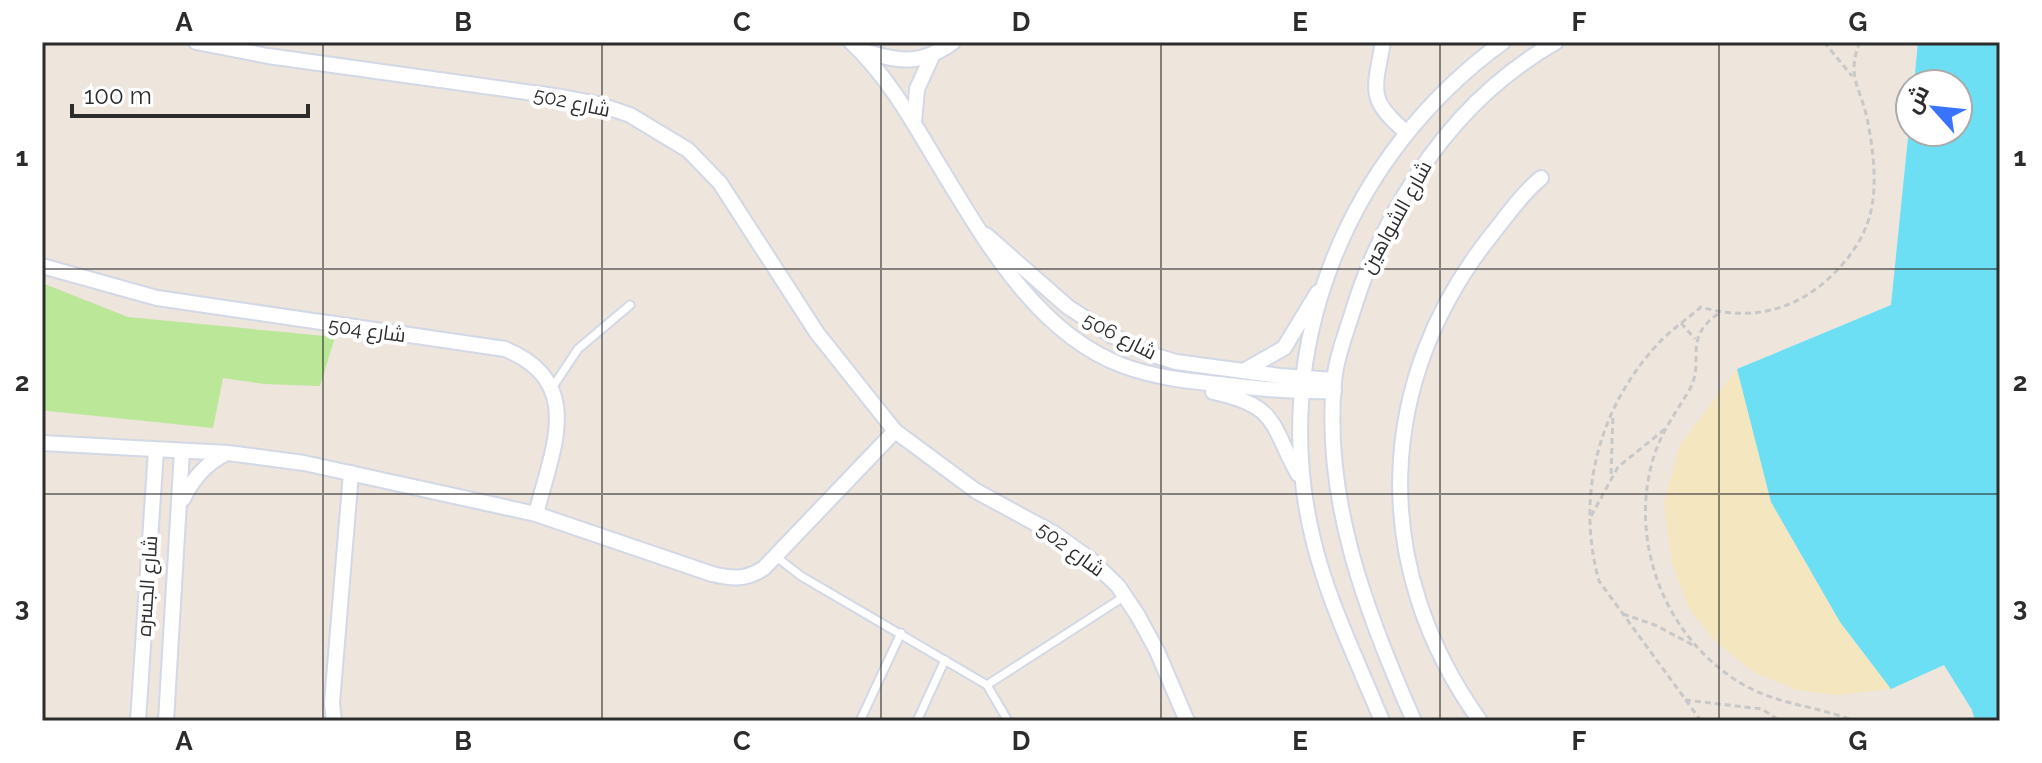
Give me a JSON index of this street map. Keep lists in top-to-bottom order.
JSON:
{
  "streets": {
    "street": [
      "شارع 502",
      "شارع الشواهين",
      "شارع 504",
      "شارع 506",
      "شارع الجسره"
    ]
  },
  "crossings": [
    ["شارع الشواهين", "شارع 506"]
  ],
  "scale_bar": "100 m",
  "north": "top left",
  "grid": {
    "columns": [
      "A",
      "B",
      "C",
      "D",
      "E",
      "F",
      "G"
    ],
    "rows": ["1", "2", "3"]
  }
}
